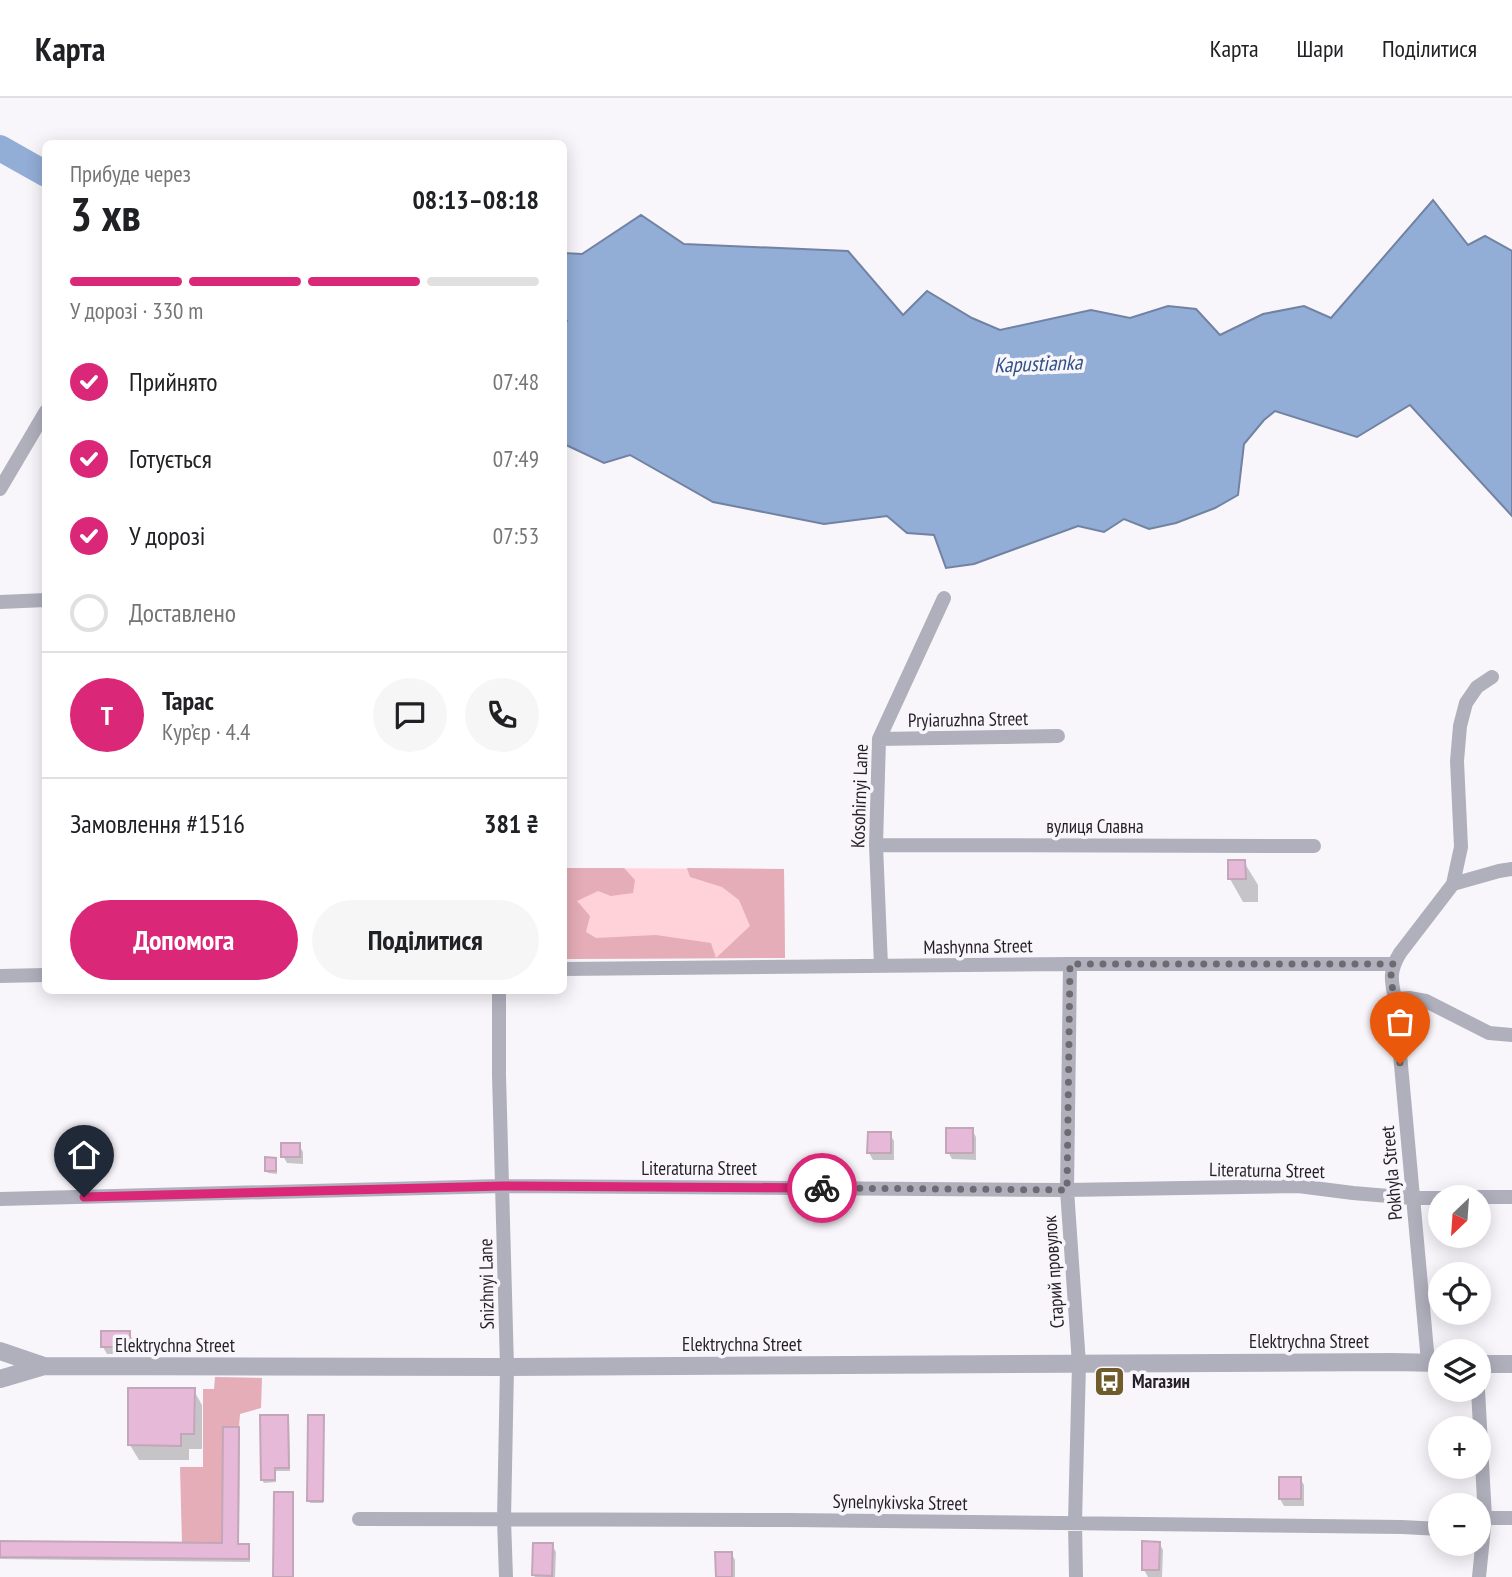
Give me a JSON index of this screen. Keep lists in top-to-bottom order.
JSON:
{
  "streets": {
    "street": [
      "Pryiaruzhna Street",
      "Kosohirnyi Lane",
      "вулиця Славна",
      "Mashynna Street",
      "Literaturna Street",
      "Pokhyla Street",
      "Старий провулок",
      "Snizhnyi Lane",
      "Elektrychna Street",
      "Synelnykivska Street"
    ]
  },
  "crossings": [
    ["Pryiaruzhna Street", "Kosohirnyi Lane"],
    ["Kosohirnyi Lane", "вулиця Славна"],
    ["Kosohirnyi Lane", "Mashynna Street"],
    ["Mashynna Street", "Pokhyla Street"],
    ["Mashynna Street", "Старий провулок"],
    ["Literaturna Street", "Pokhyla Street"],
    ["Literaturna Street", "Старий провулок"],
    ["Literaturna Street", "Snizhnyi Lane"],
    ["Старий провулок", "Elektrychna Street"],
    ["Старий провулок", "Synelnykivska Street"],
    ["Snizhnyi Lane", "Elektrychna Street"],
    ["Snizhnyi Lane", "Synelnykivska Street"]
  ],
  "water": ["Kapustianka"],
  "places": {
    "bus stop": ["Магазин"]
  },
  "north": "bottom left",
  "page": {
    "header": "Карта",
    "nav": ["Карта", "Шари", "Поділитися"],
    "heading": ["3 хв", "Прибуде через", "08:13–08:18"],
    "panel": [
      "Тарас",
      "Кур’єр · 4.4",
      "Замовлення #1516",
      "381 ₴"
    ],
    "bar": "У дорозі · 330 m",
    "list": [
      ["Прийнято", "07:48"],
      ["Готується", "07:49"],
      ["У дорозі", "07:53"],
      "Доставлено"
    ],
    "round": "Т",
    "buttons": ["Допомога", "Поділитися"],
    "map_buttons": ["+", "−"]
  }
}
